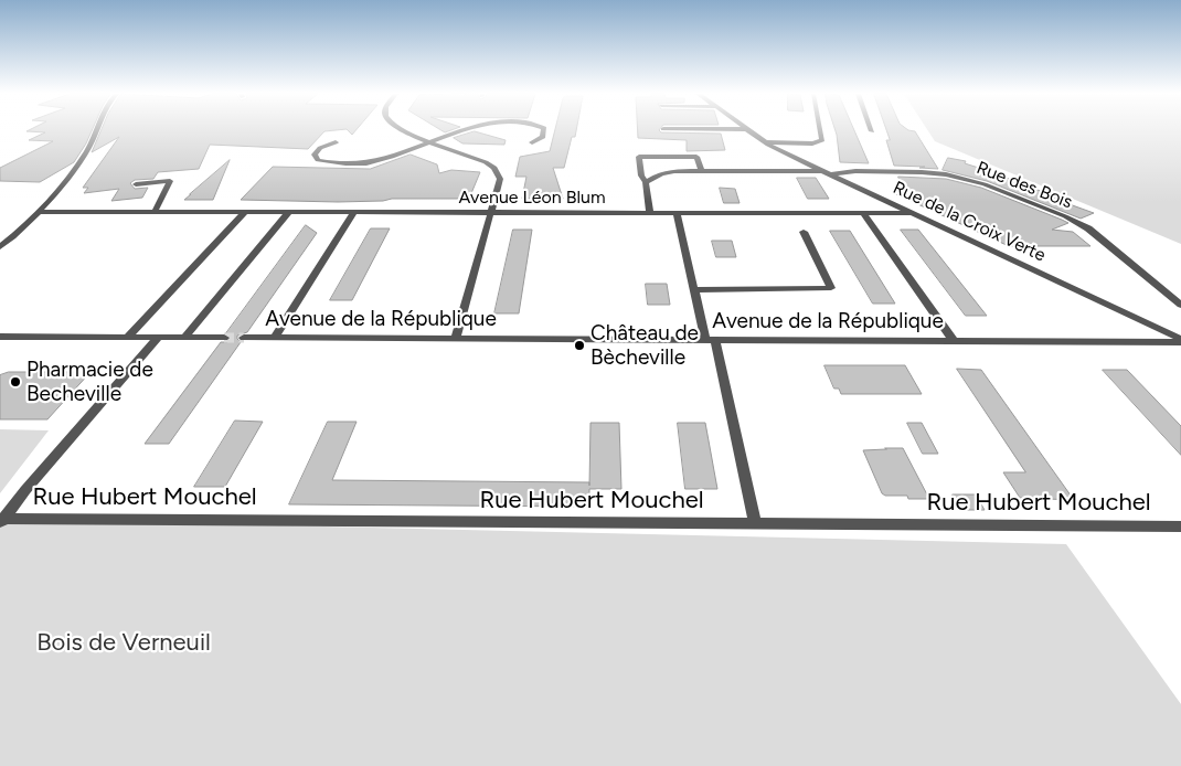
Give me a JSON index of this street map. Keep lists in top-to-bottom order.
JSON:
{
  "streets": {
    "street": [
      "Rue des Bois",
      "Avenue Léon Blum",
      "Rue de la Croix Verte",
      "Avenue de la République",
      "Rue Hubert Mouchel"
    ]
  },
  "crossings": [
    ["Rue des Bois", "Rue de la Croix Verte"],
    ["Avenue Léon Blum", "Rue de la Croix Verte"],
    ["Rue de la Croix Verte", "Avenue de la République"]
  ],
  "parks": ["Bois de Verneuil"],
  "places": ["Château de Bècheville", "Pharmacie de Becheville"]
}
